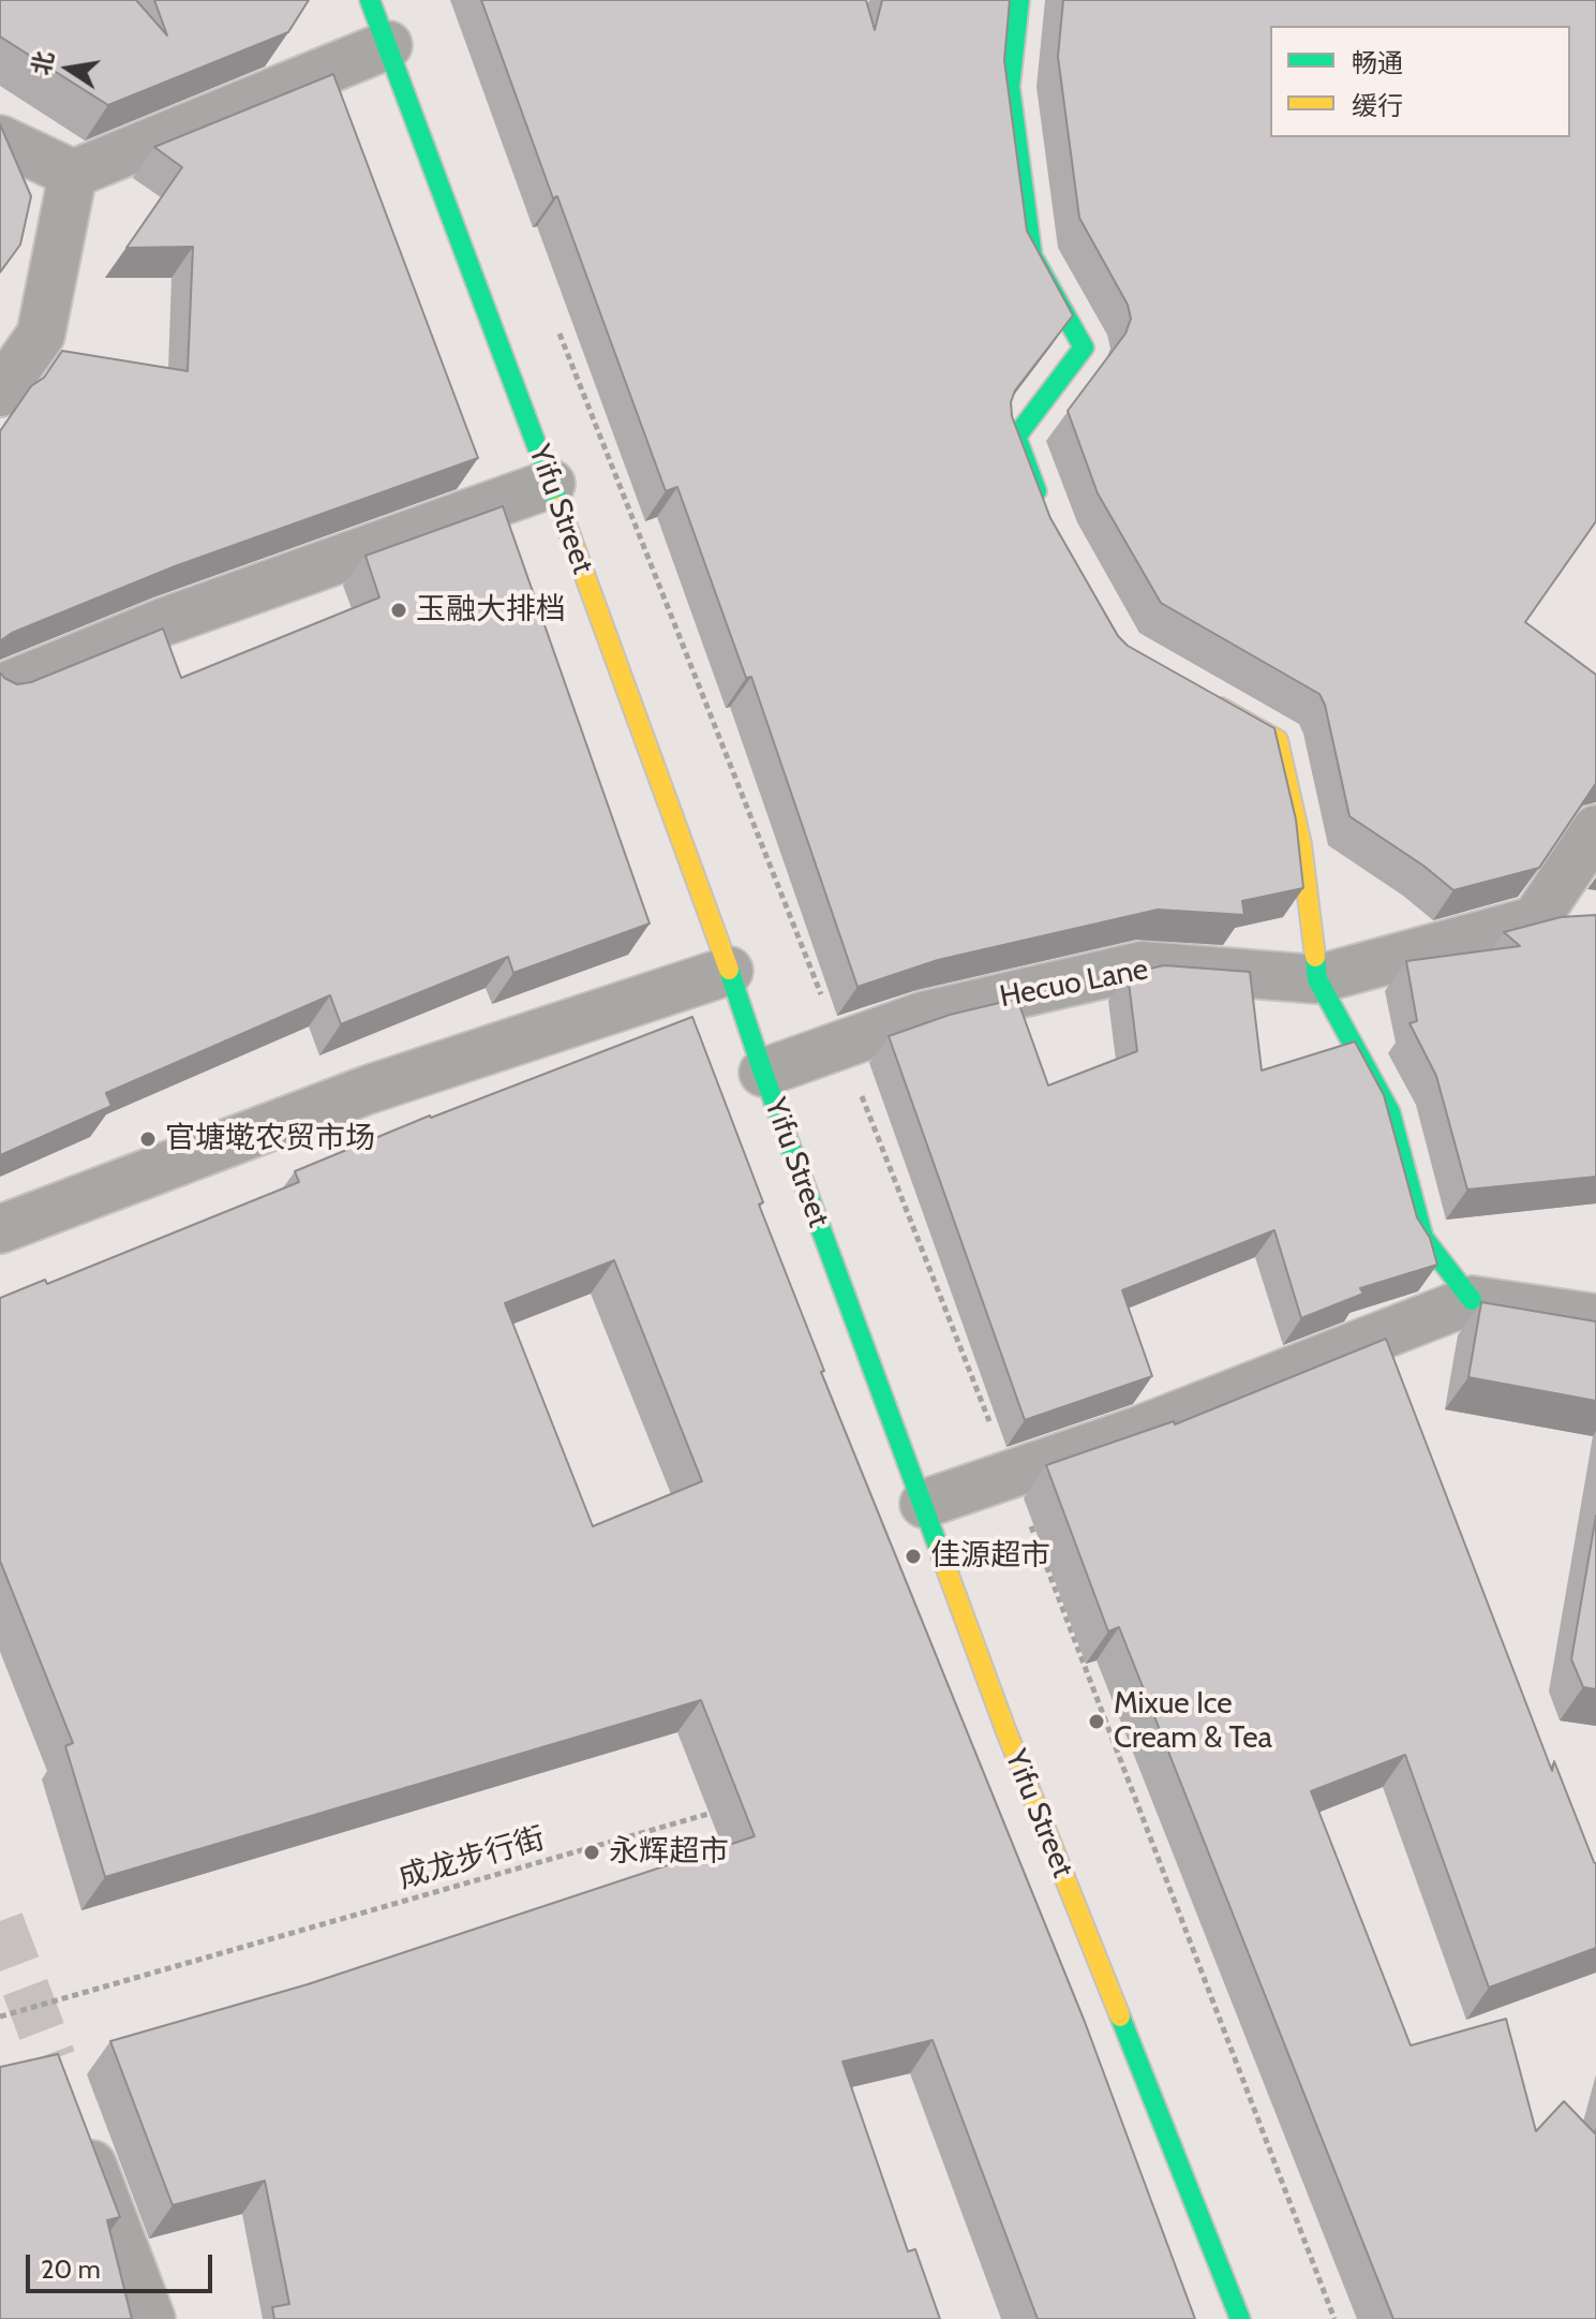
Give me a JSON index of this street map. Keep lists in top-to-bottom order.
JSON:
{
  "streets": {
    "main road": ["Yifu Street"],
    "street": ["Hecuo Lane"],
    "path": ["成龙步行街"]
  },
  "crossings": [
    ["Yifu Street", "Hecuo Lane"]
  ],
  "places": [
    "玉融大排档",
    "官塘墘农贸市场",
    "佳源超市",
    "Mixue Ice Cream & Tea",
    "永辉超市"
  ],
  "legend": ["畅通", "缓行"],
  "scale_bar": "20 m",
  "north": "left"
}
